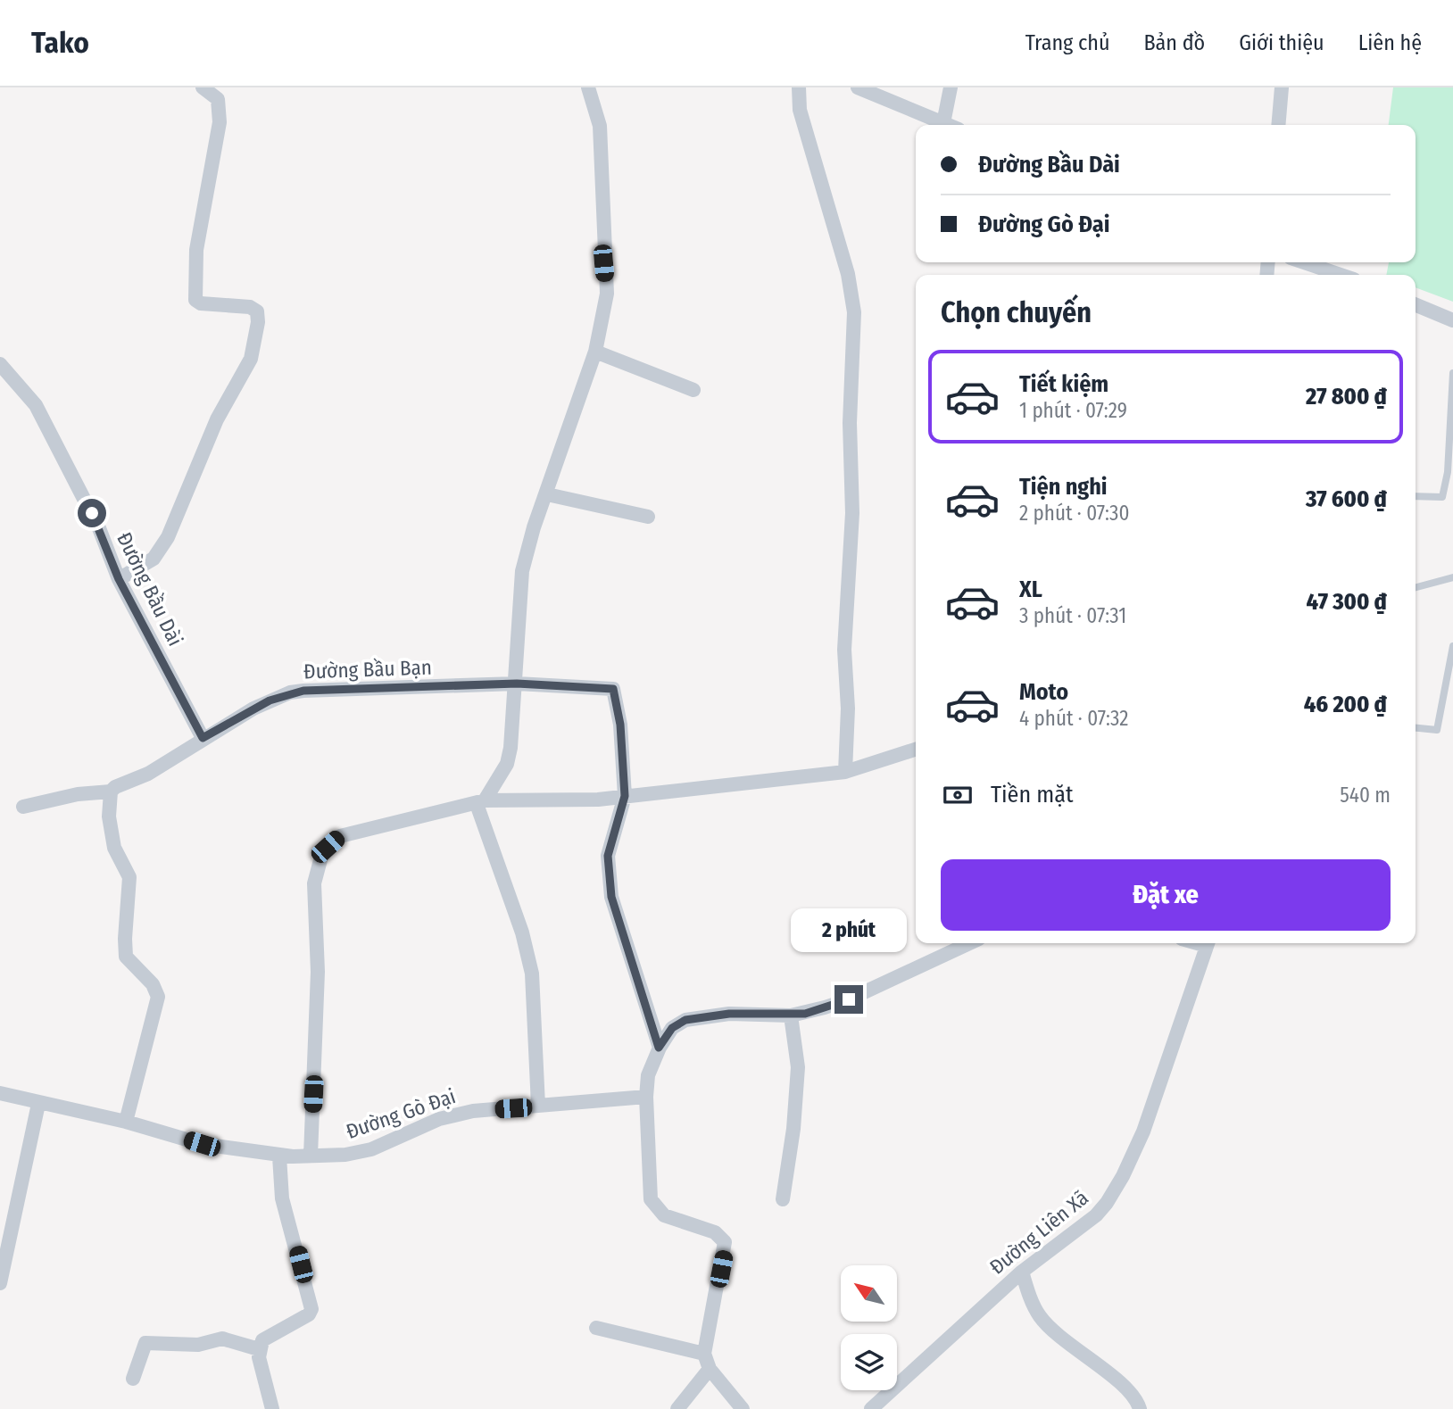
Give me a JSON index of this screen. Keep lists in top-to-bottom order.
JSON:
{
  "streets": {
    "street": [
      "Đường Bầu Dài",
      "Đường Bầu Bạn",
      "Đường Gò Đại",
      "Đường Liên Xã"
    ]
  },
  "crossings": [
    ["Đường Bầu Dài", "Đường Bầu Bạn"]
  ],
  "north": "top left",
  "page": {
    "header": "Tako",
    "nav": [
      "Trang chủ",
      "Bản đồ",
      "Giới thiệu",
      "Liên hệ"
    ],
    "banner": ["Đường Bầu Dài", "Đường Gò Đại"],
    "heading": "Chọn chuyến",
    "list": [
      {
        "name": "Tiết kiệm",
        "note": "1 phút · 07:29",
        "value": "27 800 ₫"
      },
      {
        "name": "Tiện nghi",
        "note": "2 phút · 07:30",
        "value": "37 600 ₫"
      },
      {
        "name": "XL",
        "note": "3 phút · 07:31",
        "value": "47 300 ₫"
      },
      {
        "name": "Moto",
        "note": "4 phút · 07:32",
        "value": "46 200 ₫"
      }
    ],
    "pay": ["Tiền mặt", "540 m"],
    "buttons": "Đặt xe",
    "bubble": "2 phút"
  }
}
